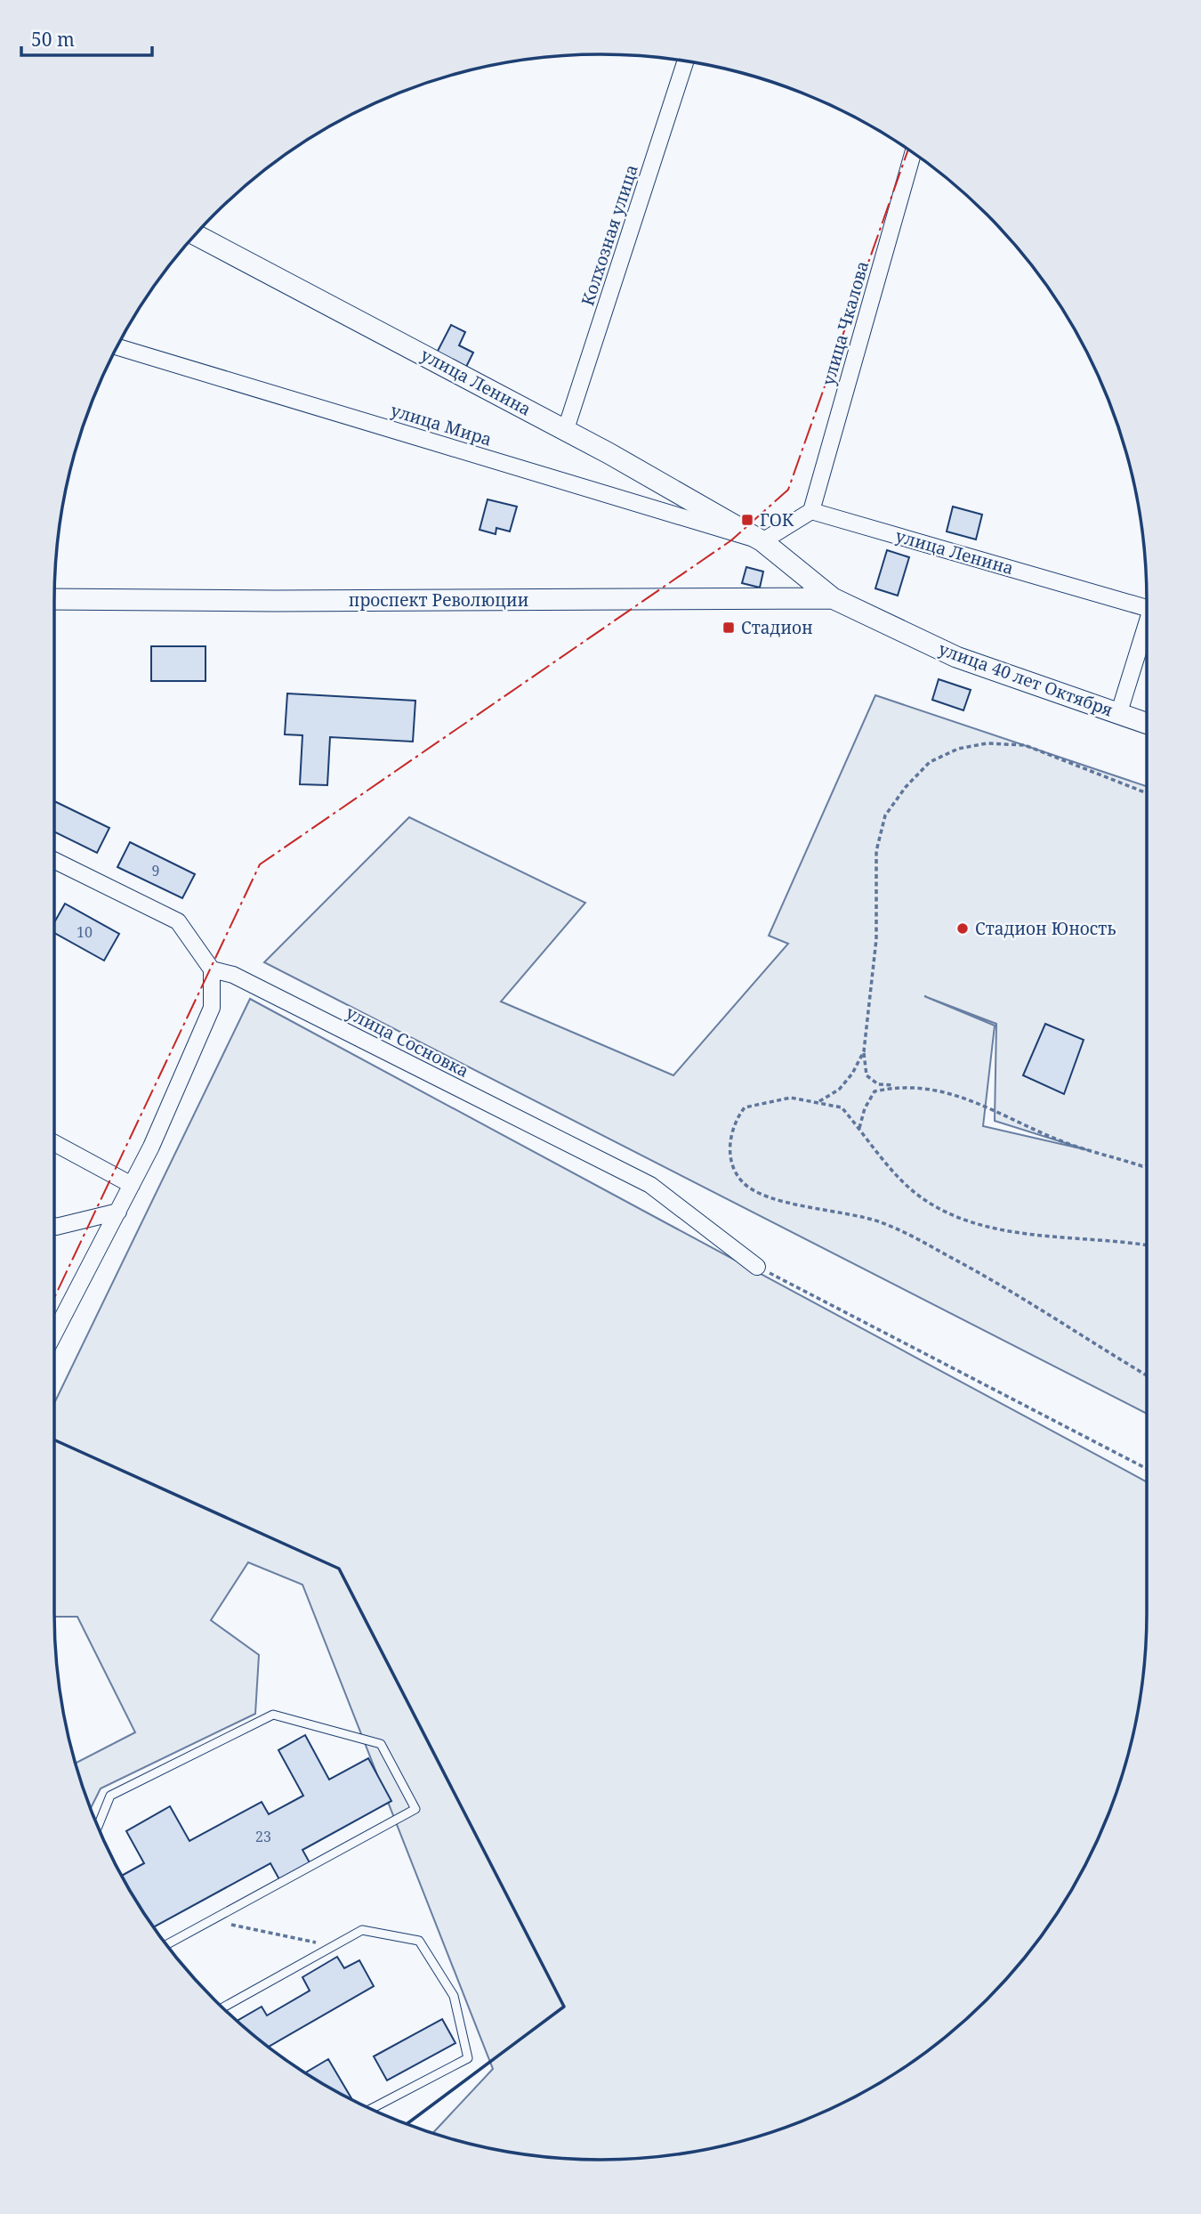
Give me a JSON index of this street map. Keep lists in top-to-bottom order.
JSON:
{
  "streets": {
    "street": [
      "Колхозная улица",
      "улица Чкалова",
      "улица Ленина",
      "улица Мира",
      "проспект Революции",
      "улица 40 лет Октября",
      "улица Сосновка"
    ]
  },
  "crossings": [
    ["Колхозная улица", "улица Ленина"],
    ["улица Чкалова", "улица Ленина"],
    ["улица Ленина", "улица Мира"],
    ["улица Ленина", "проспект Революции"],
    ["улица Ленина", "улица 40 лет Октября"],
    ["проспект Революции", "улица 40 лет Октября"]
  ],
  "places": {
    "transit": ["ГОК", "Стадион"],
    "other": ["Стадион Юность"]
  },
  "house_numbers": ["9", "10", "23"],
  "scale_bar": "50 m"
}
